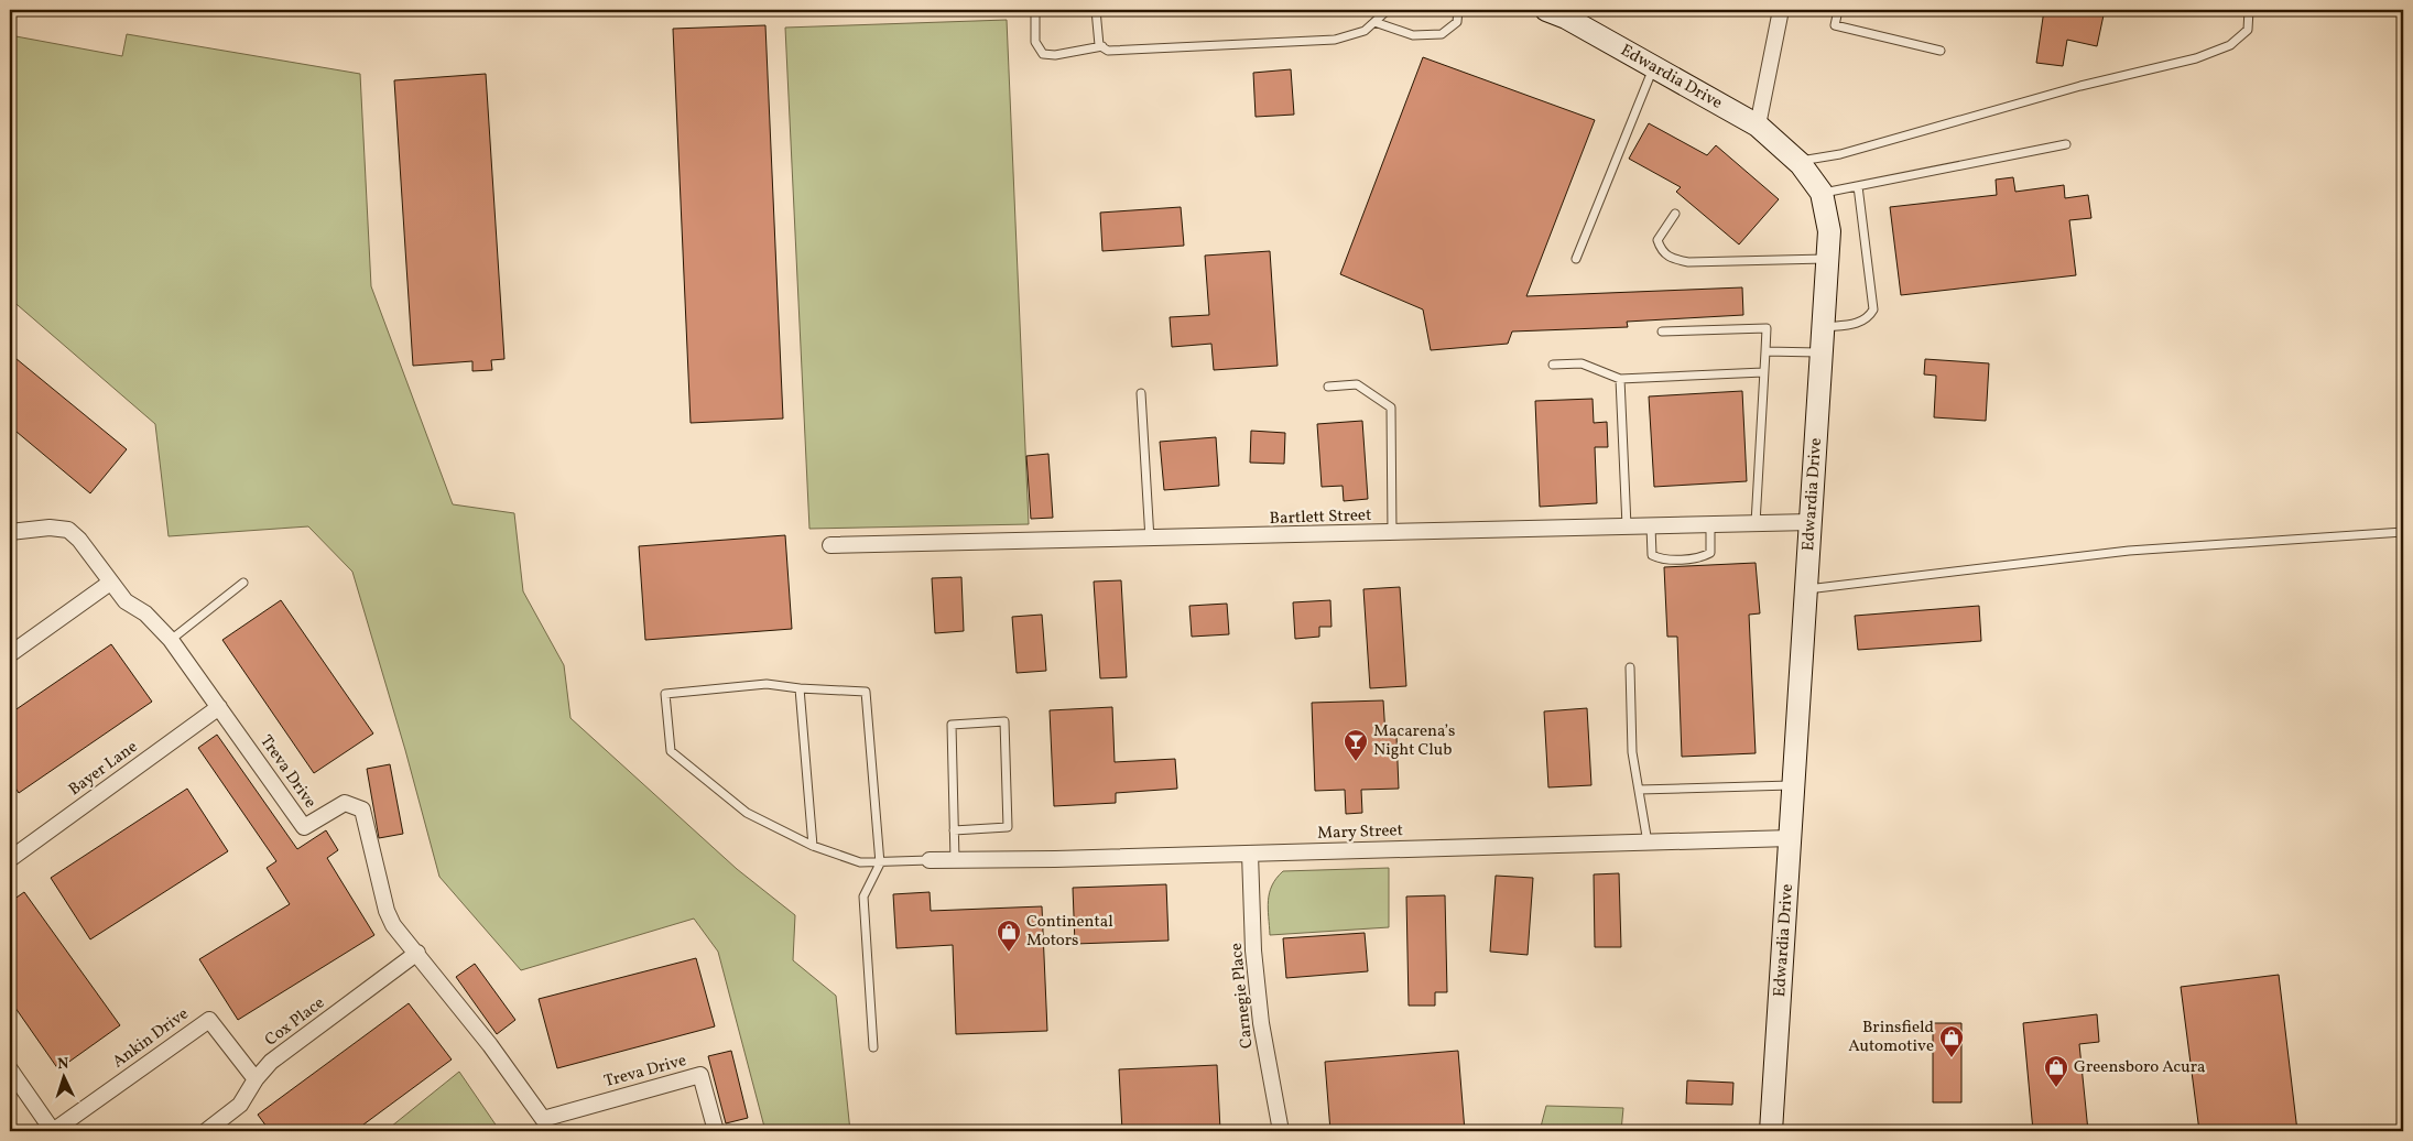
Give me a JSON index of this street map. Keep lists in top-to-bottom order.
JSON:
{
  "streets": {
    "main road": ["Edwardia Drive"],
    "street": [
      "Bartlett Street",
      "Bayer Lane",
      "Treva Drive",
      "Mary Street",
      "Carnegie Place",
      "Cox Place",
      "Ankin Drive"
    ]
  },
  "crossings": [
    ["Edwardia Drive", "Bartlett Street"],
    ["Edwardia Drive", "Mary Street"],
    ["Bayer Lane", "Treva Drive"],
    ["Treva Drive", "Cox Place"],
    ["Mary Street", "Carnegie Place"],
    ["Cox Place", "Ankin Drive"]
  ],
  "places": {
    "bar": ["Macarena’s Night Club"],
    "shop": ["Continental Motors", "Brinsfield Automotive", "Greensboro Acura"]
  },
  "north": "top"
}
